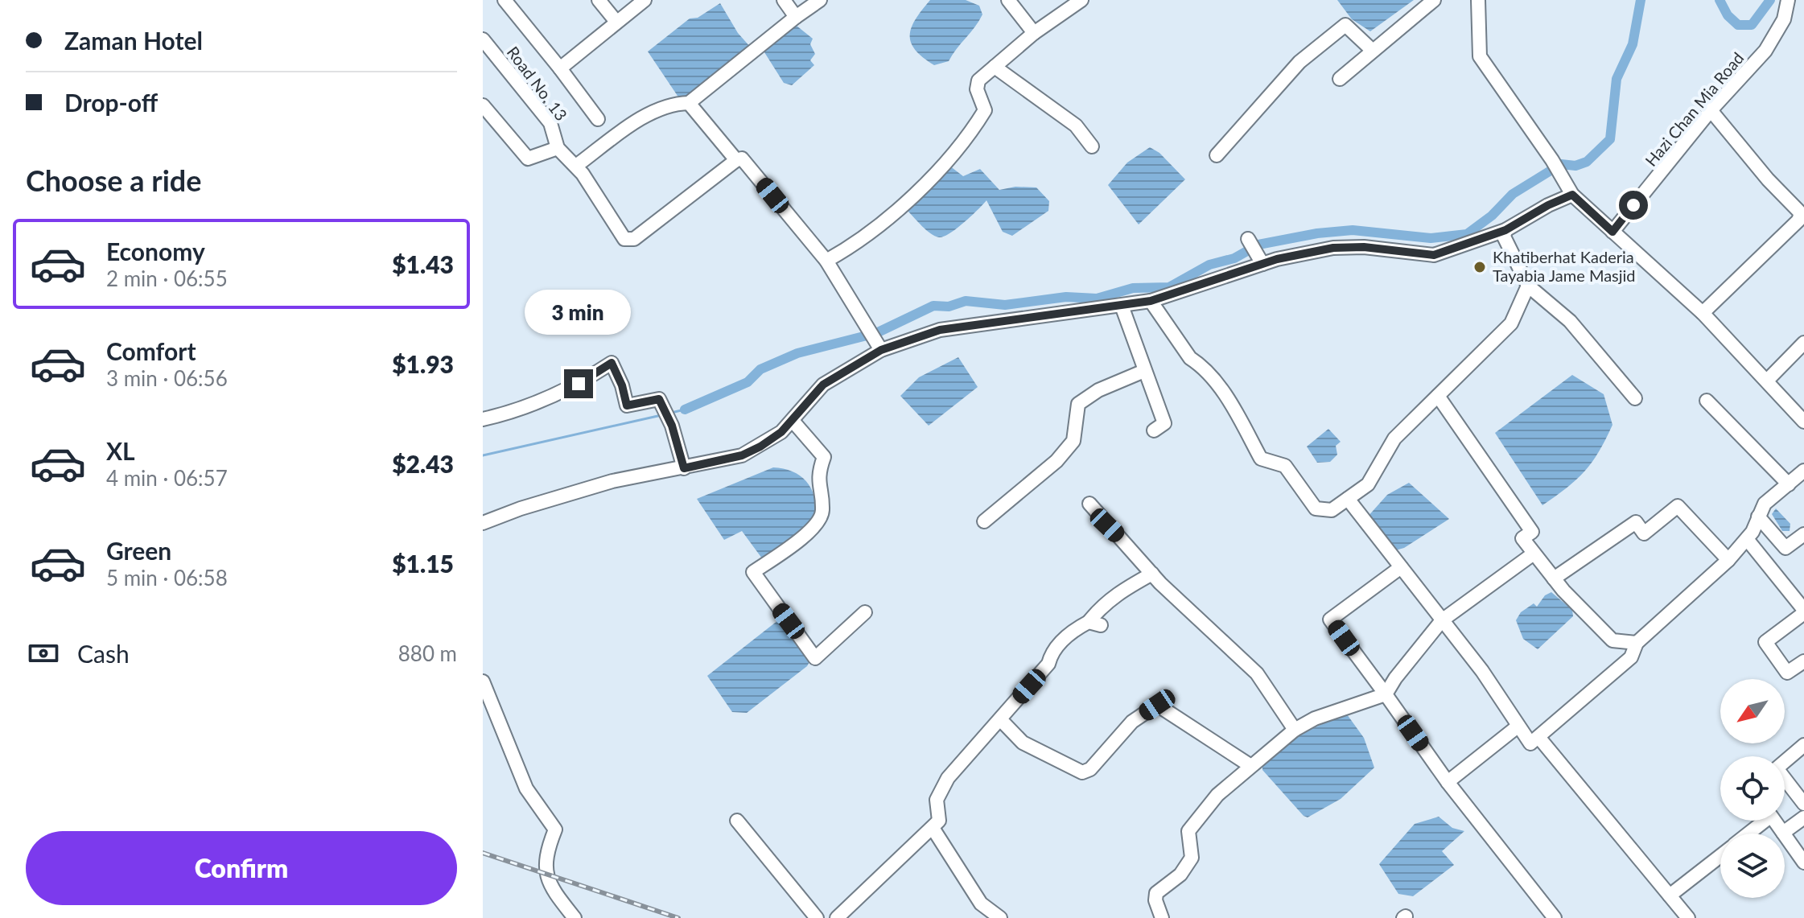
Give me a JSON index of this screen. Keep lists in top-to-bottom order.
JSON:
{
  "streets": {
    "street": ["Road No. 13", "Hazi Chan Mia Road"]
  },
  "places": ["Khatiberhat Kaderia Tayabia Jame Masjid"],
  "north": "bottom left",
  "page": {
    "banner": ["Zaman Hotel", "Drop-off"],
    "heading": "Choose a ride",
    "list": [
      {
        "name": "Economy",
        "note": "2 min · 06:55",
        "value": "$1.43"
      },
      {
        "name": "Comfort",
        "note": "3 min · 06:56",
        "value": "$1.93"
      },
      {
        "name": "XL",
        "note": "4 min · 06:57",
        "value": "$2.43"
      },
      {
        "name": "Green",
        "note": "5 min · 06:58",
        "value": "$1.15"
      }
    ],
    "bubble": "3 min",
    "pay": ["Cash", "880 m"],
    "buttons": "Confirm"
  }
}
